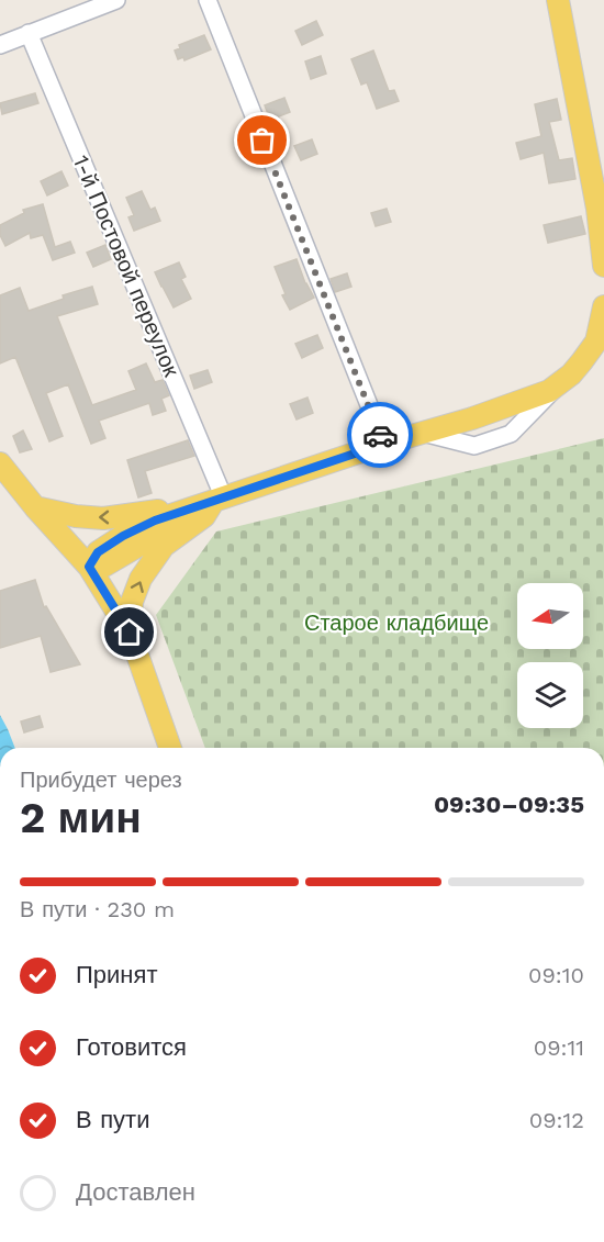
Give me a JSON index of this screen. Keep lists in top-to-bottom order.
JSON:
{
  "streets": {
    "street": ["1-й Постовой переулок"]
  },
  "parks": ["Старое кладбище"],
  "north": "left",
  "page": {
    "heading": ["2 мин", "Прибудет через", "09:30–09:35"],
    "bar": "В пути · 230 m",
    "list": [
      ["Принят", "09:10"],
      ["Готовится", "09:11"],
      ["В пути", "09:12"],
      "Доставлен"
    ]
  }
}
